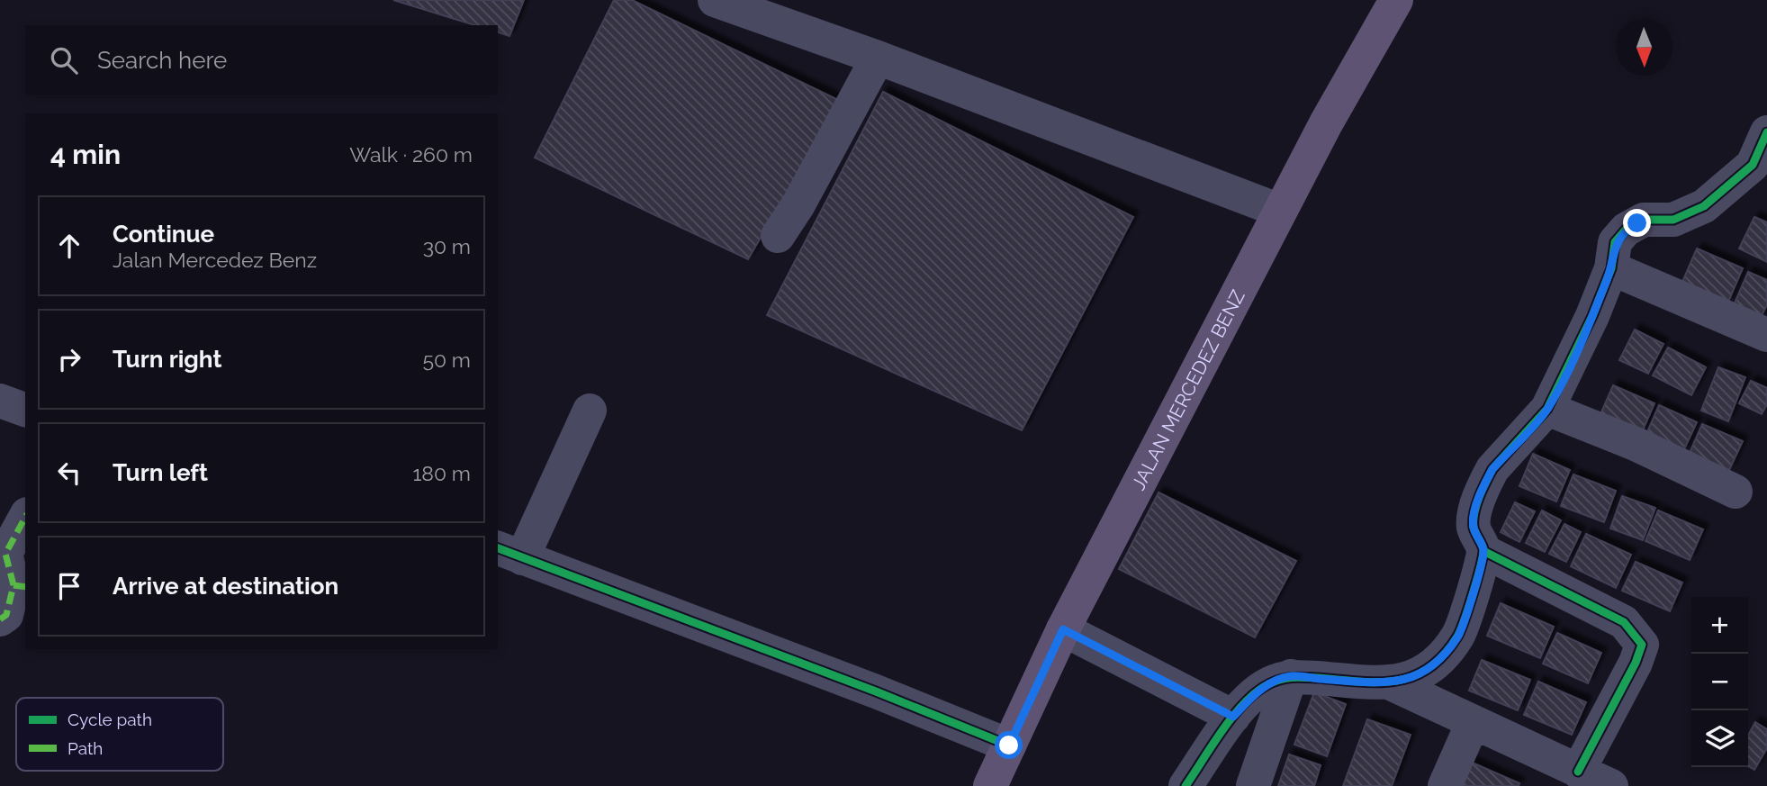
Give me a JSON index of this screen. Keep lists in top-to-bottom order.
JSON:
{
  "streets": {
    "main road": ["JALAN MERCEDEZ BENZ"]
  },
  "legend": ["Cycle path", "Path"],
  "north": "bottom",
  "page": {
    "search": "Search here",
    "heading": ["4 min", "Walk · 260 m"],
    "list": [
      ["Continue", "Jalan Mercedez Benz", "30 m"],
      ["Turn right", "50 m"],
      ["Turn left", "180 m"],
      "Arrive at destination"
    ],
    "map_buttons": ["+", "−"]
  }
}
